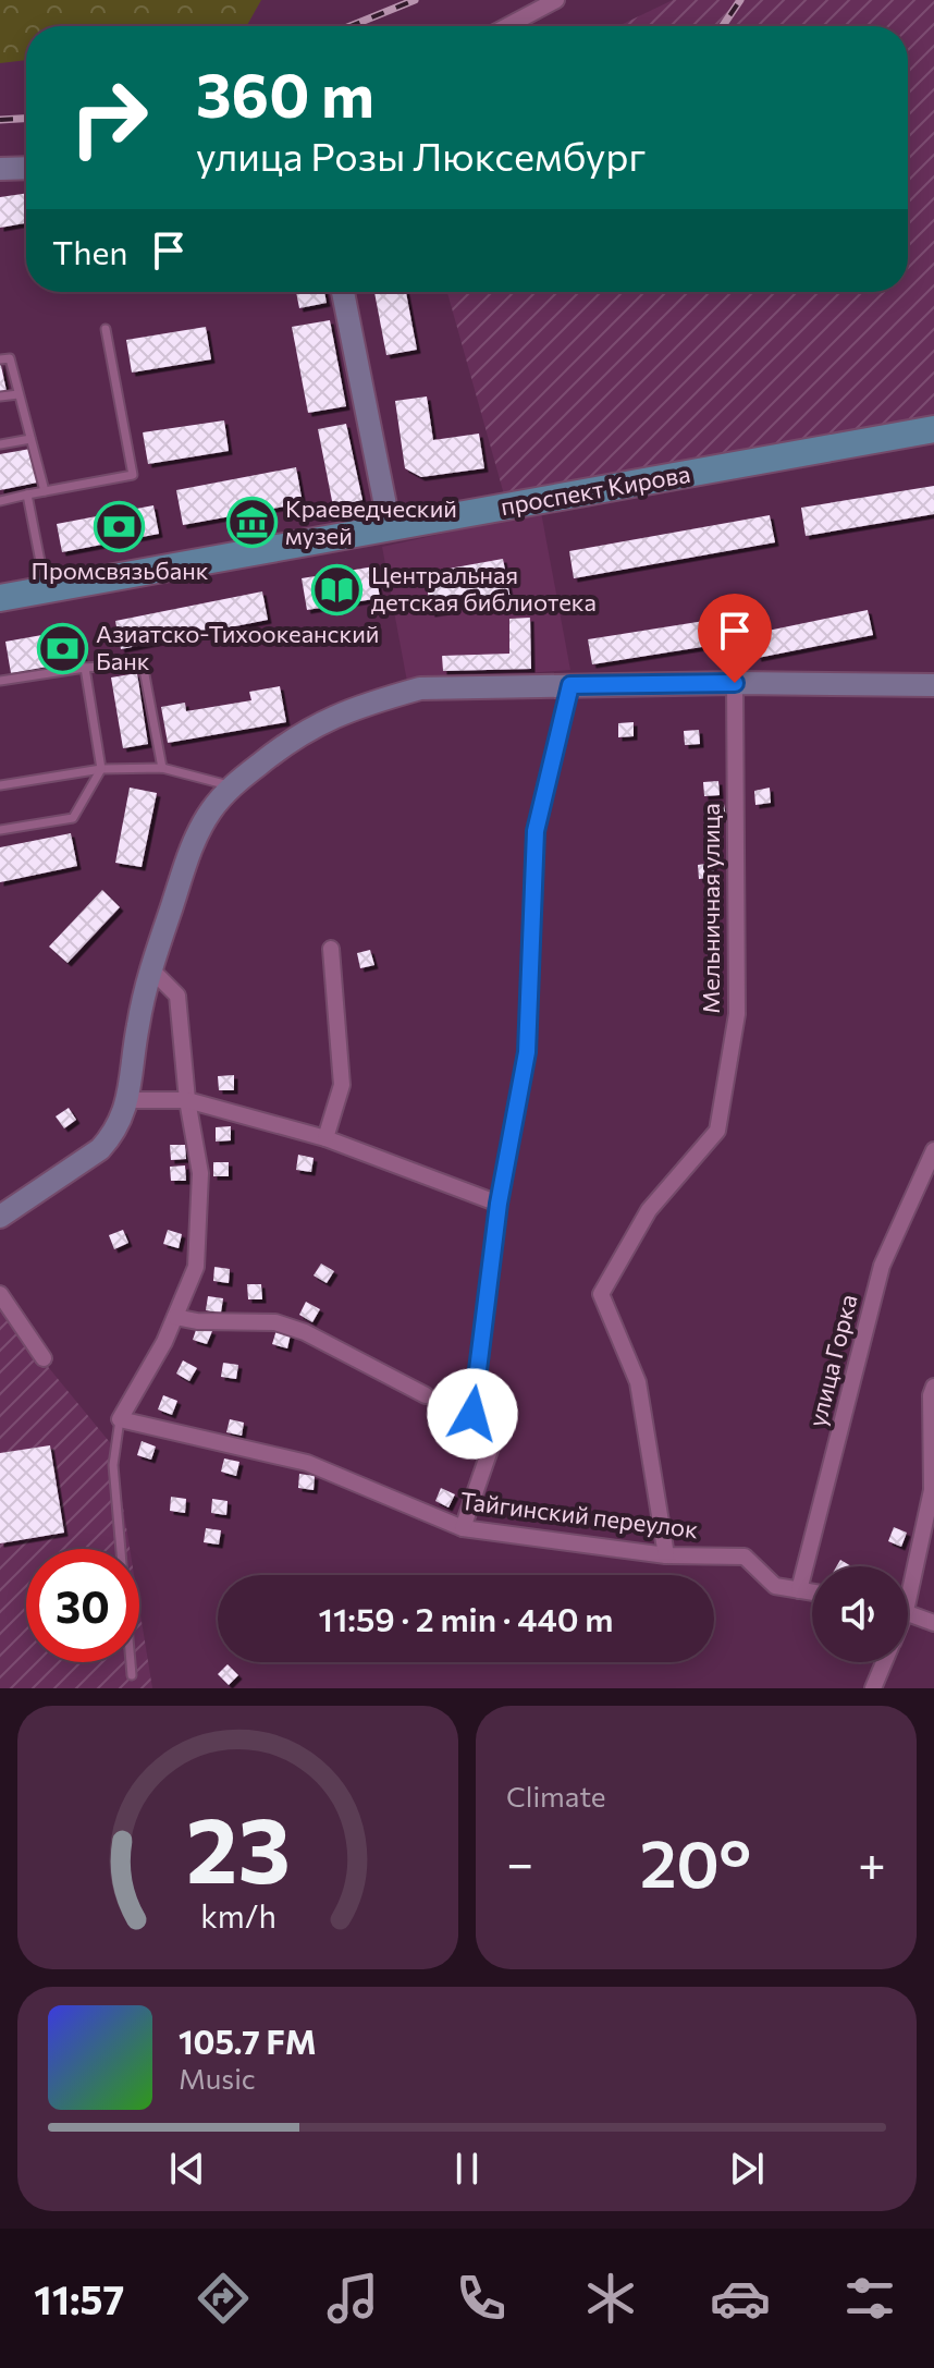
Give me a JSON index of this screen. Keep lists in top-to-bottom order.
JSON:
{
  "streets": {
    "main road": ["проспект Кирова"],
    "street": ["Мельничная улица", "улица Горка", "Тайгинский переулок"]
  },
  "crossings": [
    ["Мельничная улица", "Тайгинский переулок"],
    ["улица Горка", "Тайгинский переулок"]
  ],
  "places": {
    "museum": ["Краеведческий музей"],
    "bank": ["Промсвязьбанк", "Азиатско-Тихоокеанский Банк"],
    "library": ["Центральная детская библиотека"]
  },
  "page": {
    "turn": ["360 m", "улица Розы Люксембург"],
    "then": "Then",
    "limit": "30",
    "trip": "11:59 · 2 min · 440 m",
    "tile": "Climate",
    "heat": ["−", "20°", "+"],
    "song": ["105.7 FM", "Music"],
    "tabs": "11:57",
    "gauge": ["23", "km/h"]
  }
}
